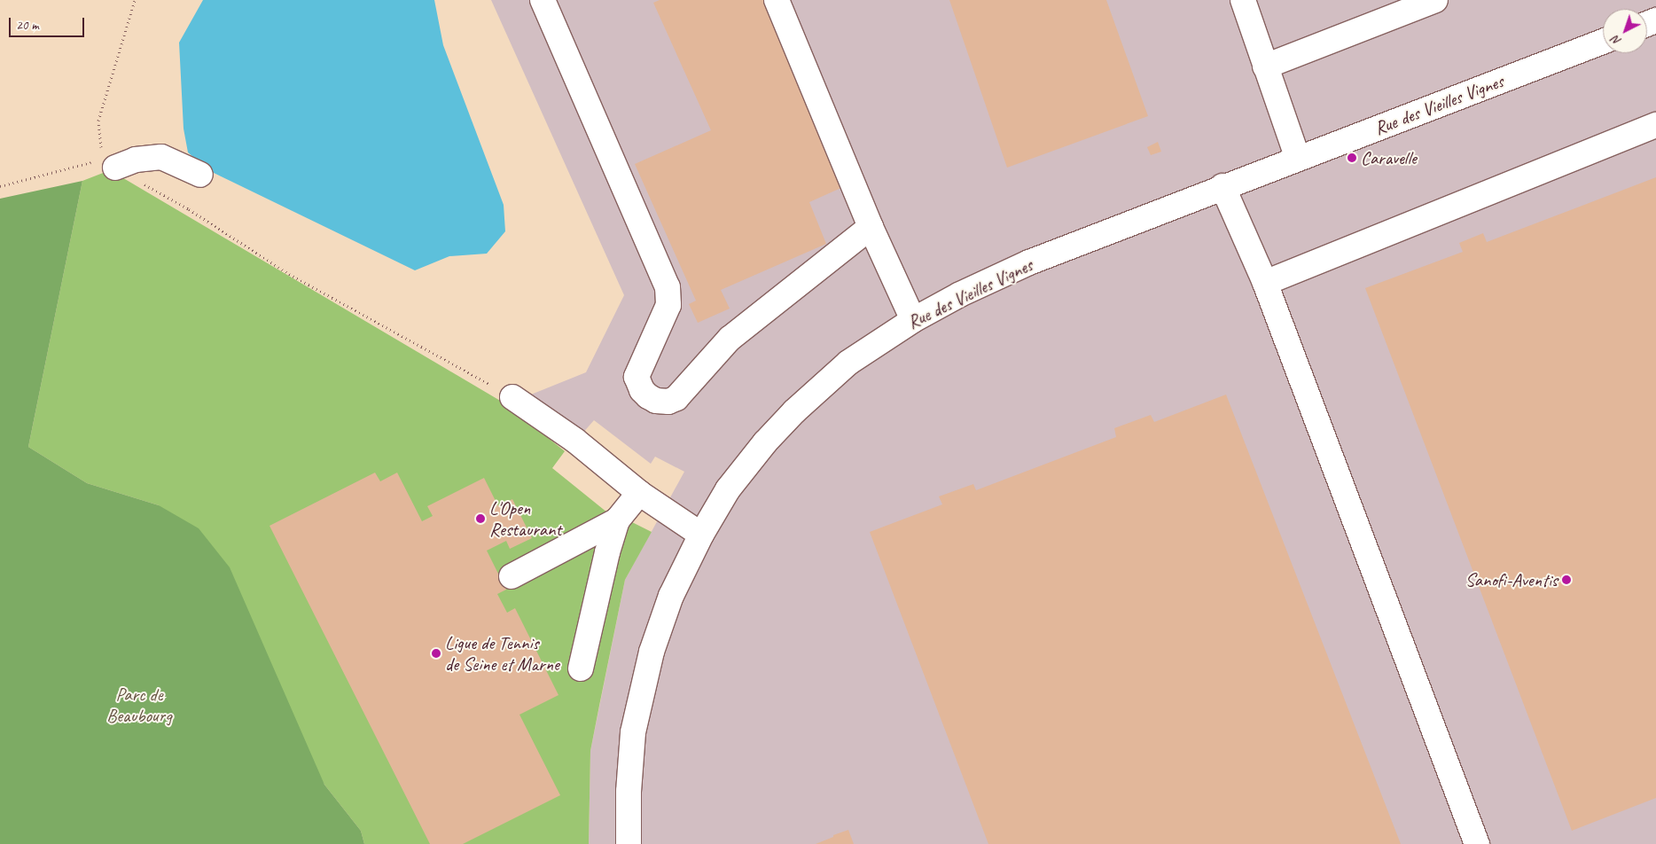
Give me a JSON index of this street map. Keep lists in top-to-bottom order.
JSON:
{
  "streets": {
    "street": ["Rue des Vieilles Vignes"]
  },
  "parks": ["Parc de Beaubourg"],
  "places": [
    "Caravelle",
    "L'Open Restaurant",
    "Sanofi-Aventis",
    "Ligue de Tennis de Seine et Marne"
  ],
  "scale_bar": "20 m",
  "north": "bottom left"
}
